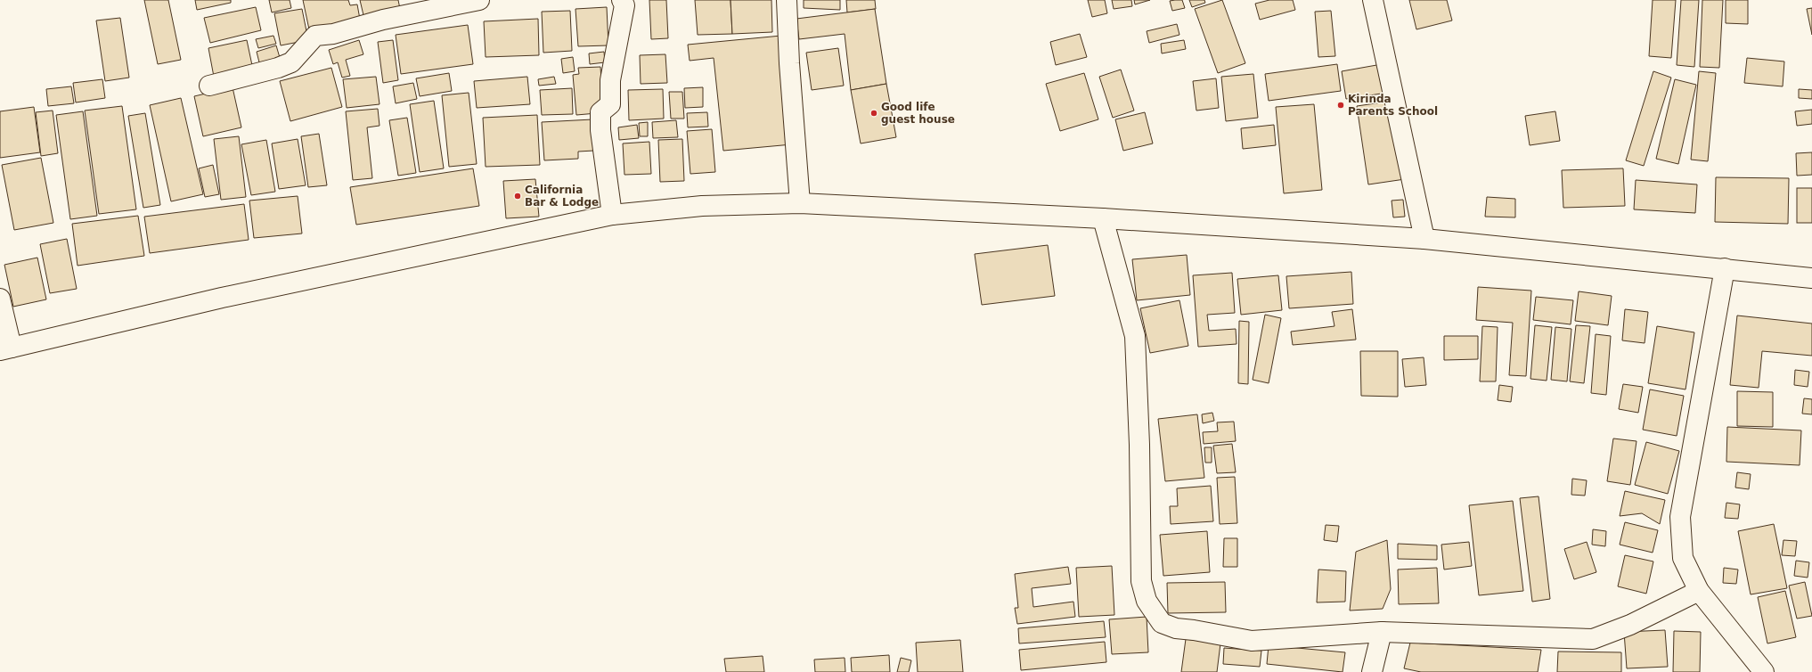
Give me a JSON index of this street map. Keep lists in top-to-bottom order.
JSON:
{
  "places": ["Kirinda Parents School", "Good life guest house", "California Bar & Lodge"]
}
